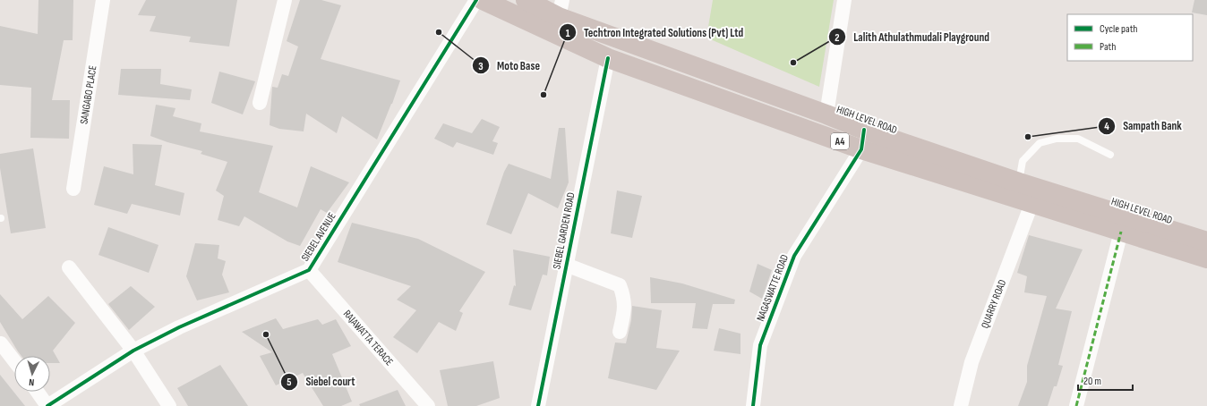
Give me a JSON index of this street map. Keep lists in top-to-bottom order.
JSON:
{
  "streets": {
    "highway": ["HIGH LEVEL ROAD", "A4"],
    "street": [
      "SANGABO PLACE",
      "SIEBEL GARDEN ROAD",
      "SIEBEL AVENUE",
      "NAGASWATTE ROAD",
      "QUARRY ROAD",
      "RAJAWATTA TERACE"
    ]
  },
  "crossings": [
    ["HIGH LEVEL ROAD", "NAGASWATTE ROAD"],
    ["A4", "SIEBEL GARDEN ROAD"],
    ["A4", "NAGASWATTE ROAD"],
    ["A4", "QUARRY ROAD"],
    ["SIEBEL AVENUE", "RAJAWATTA TERACE"]
  ],
  "places": [
    "Moto Base",
    "Lalith Athulathmudali Playground",
    "Techtron Integrated Solutions (Pvt) Ltd",
    "Sampath Bank",
    "Siebel court"
  ],
  "legend": ["Cycle path", "Path"],
  "scale_bar": "20 m",
  "north": "bottom"
}
